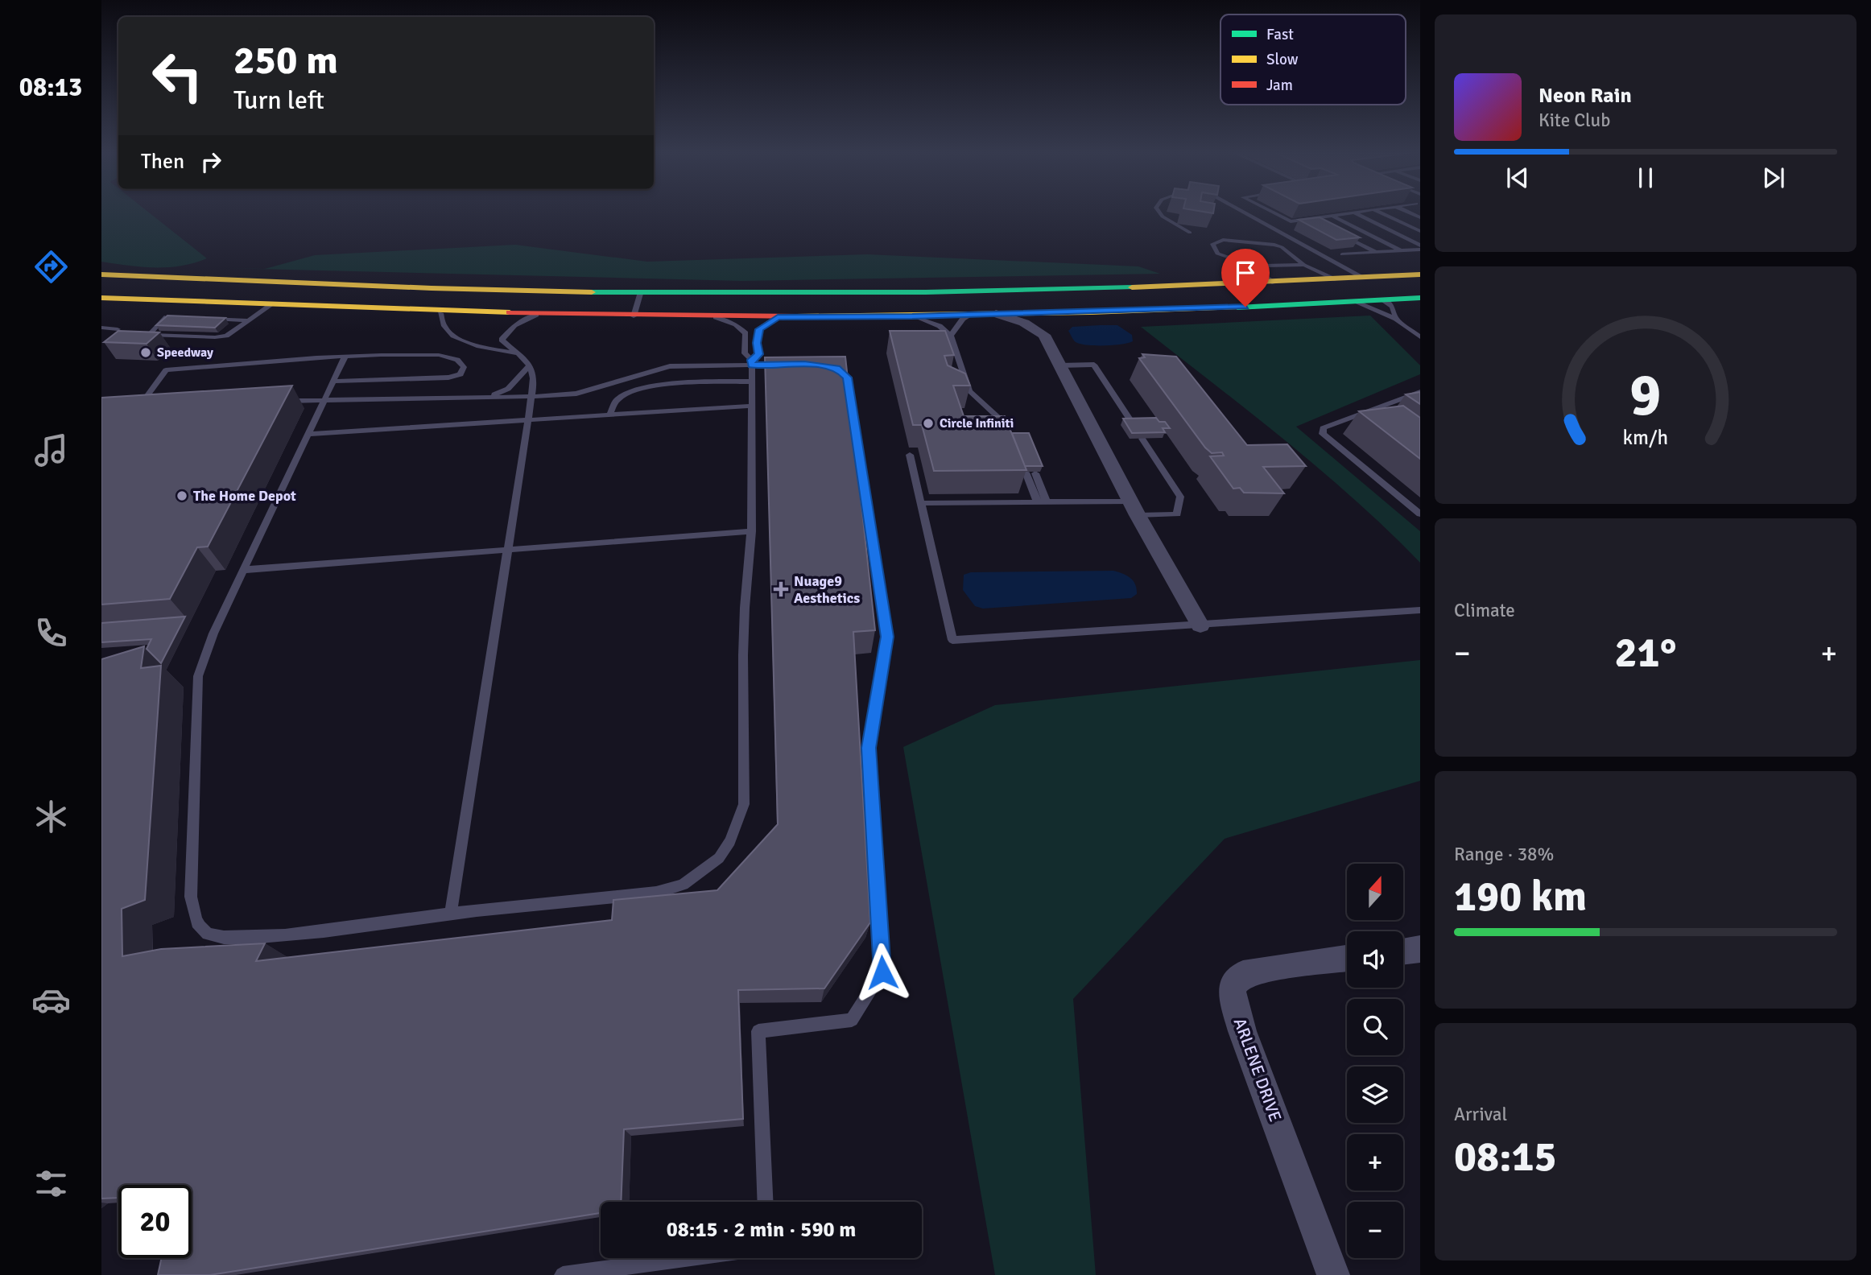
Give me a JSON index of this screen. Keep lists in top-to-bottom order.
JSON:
{
  "streets": {
    "street": ["ARLENE DRIVE"]
  },
  "places": {
    "other": ["Speedway", "Circle Infiniti", "The Home Depot"],
    "health": ["Nuage9 Aesthetics"]
  },
  "legend": ["Fast", "Slow", "Jam"],
  "north": "top",
  "page": {
    "tabs": "08:13",
    "turn": ["250 m", "Turn left"],
    "song": ["Neon Rain", "Kite Club"],
    "then": "Then",
    "tile": [
      "Climate",
      ["Range · 38%", "190 km"],
      ["Arrival", "08:15"]
    ],
    "heat": ["−", "21°", "+"],
    "map_buttons": ["+", "−"],
    "limit": "20",
    "trip": "08:15 · 2 min · 590 m",
    "gauge": ["9", "km/h"]
  }
}
